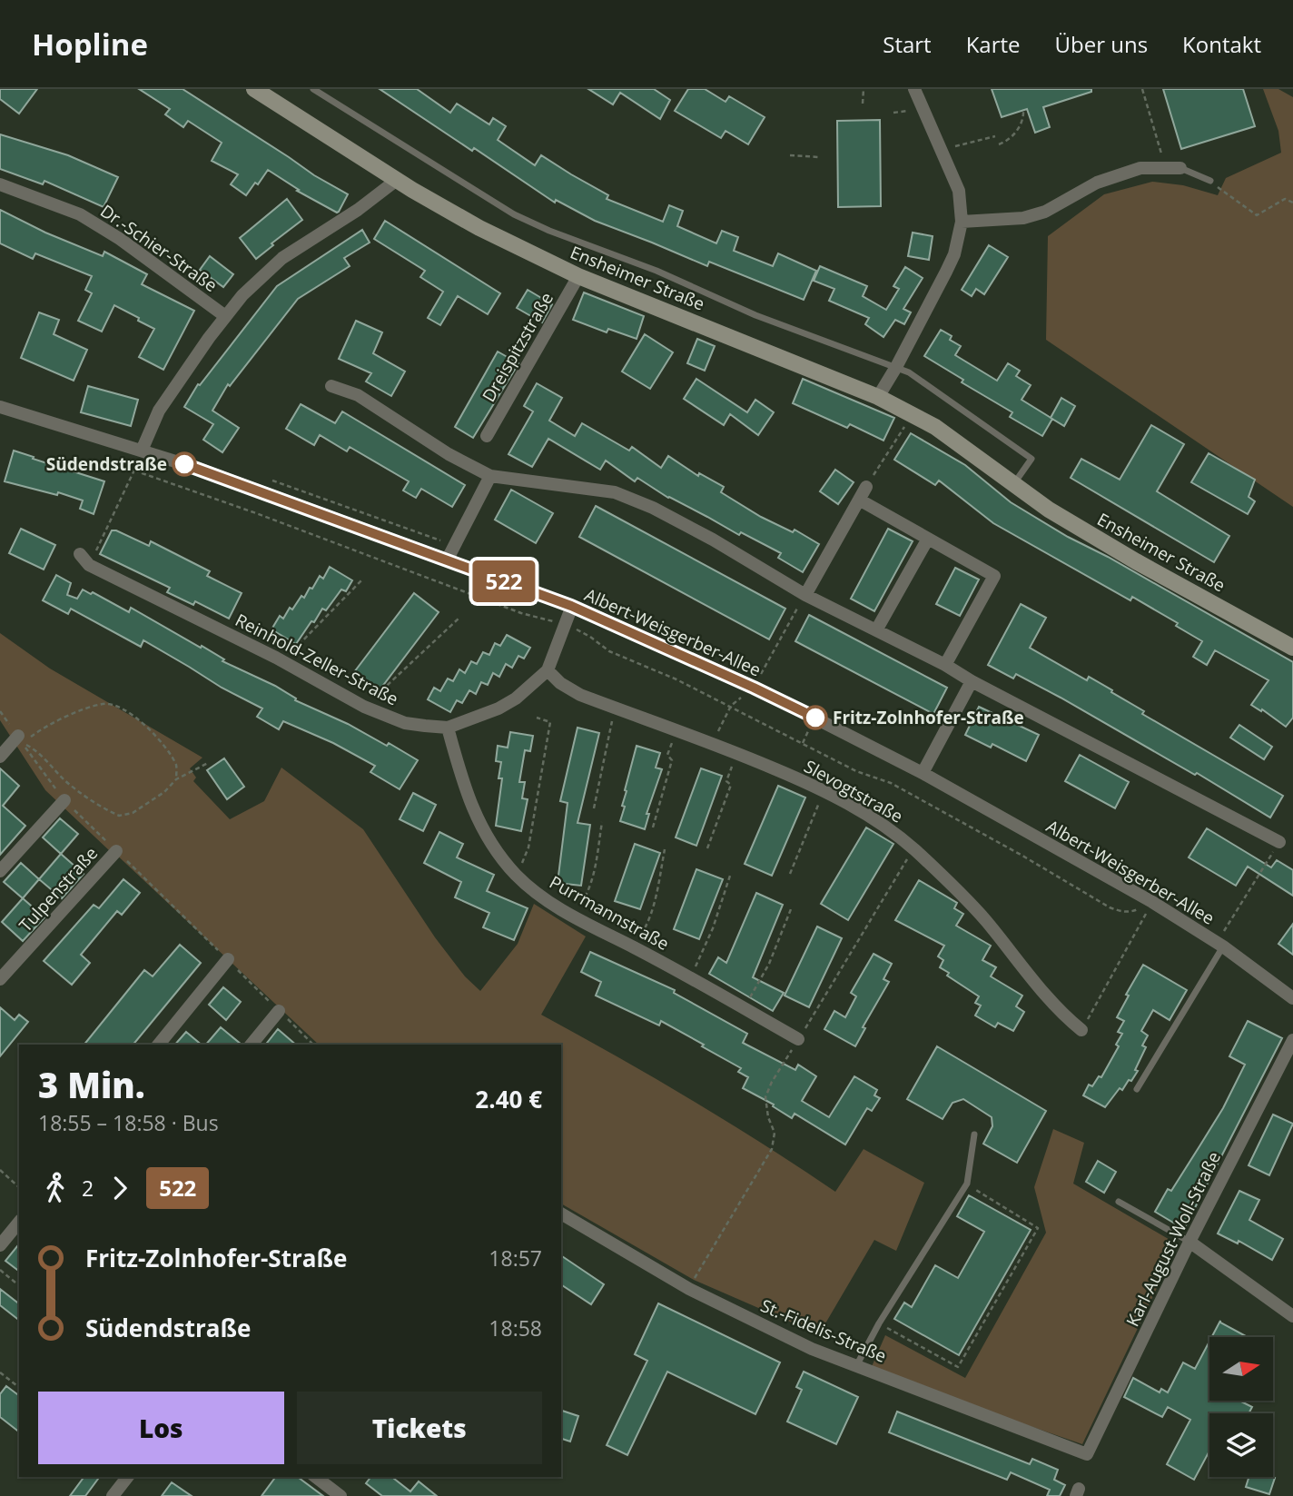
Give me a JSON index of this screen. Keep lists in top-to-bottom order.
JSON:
{
  "streets": {
    "main road": ["Ensheimer Straße"],
    "street": [
      "Dr.-Schier-Straße",
      "Dreispitzstraße",
      "Albert-Weisgerber-Allee",
      "Reinhold-Zeller-Straße",
      "Slevogtstraße",
      "Tulpenstraße",
      "Purrmannstraße",
      "Karl-August-Woll-Straße",
      "St.-Fidelis-Straße"
    ]
  },
  "crossings": [
    ["Ensheimer Straße", "Dreispitzstraße"],
    ["Albert-Weisgerber-Allee", "Reinhold-Zeller-Straße"],
    ["Reinhold-Zeller-Straße", "Slevogtstraße"],
    ["Reinhold-Zeller-Straße", "Purrmannstraße"],
    ["Karl-August-Woll-Straße", "St.-Fidelis-Straße"]
  ],
  "places": ["Südendstraße", "Fritz-Zolnhofer-Straße"],
  "lines": ["bus line 522"],
  "north": "right",
  "page": {
    "header": "Hopline",
    "nav": [
      "Start",
      "Karte",
      "Über uns",
      "Kontakt"
    ],
    "on_map": "522",
    "heading": ["3 Min.", "18:55 – 18:58 · Bus", "2.40 €"],
    "legs": ["2", "522"],
    "list": [
      {
        "name": "Fritz-Zolnhofer-Straße",
        "value": "18:57"
      },
      {
        "name": "Südendstraße",
        "value": "18:58"
      }
    ],
    "buttons": ["Los", "Tickets"]
  }
}
